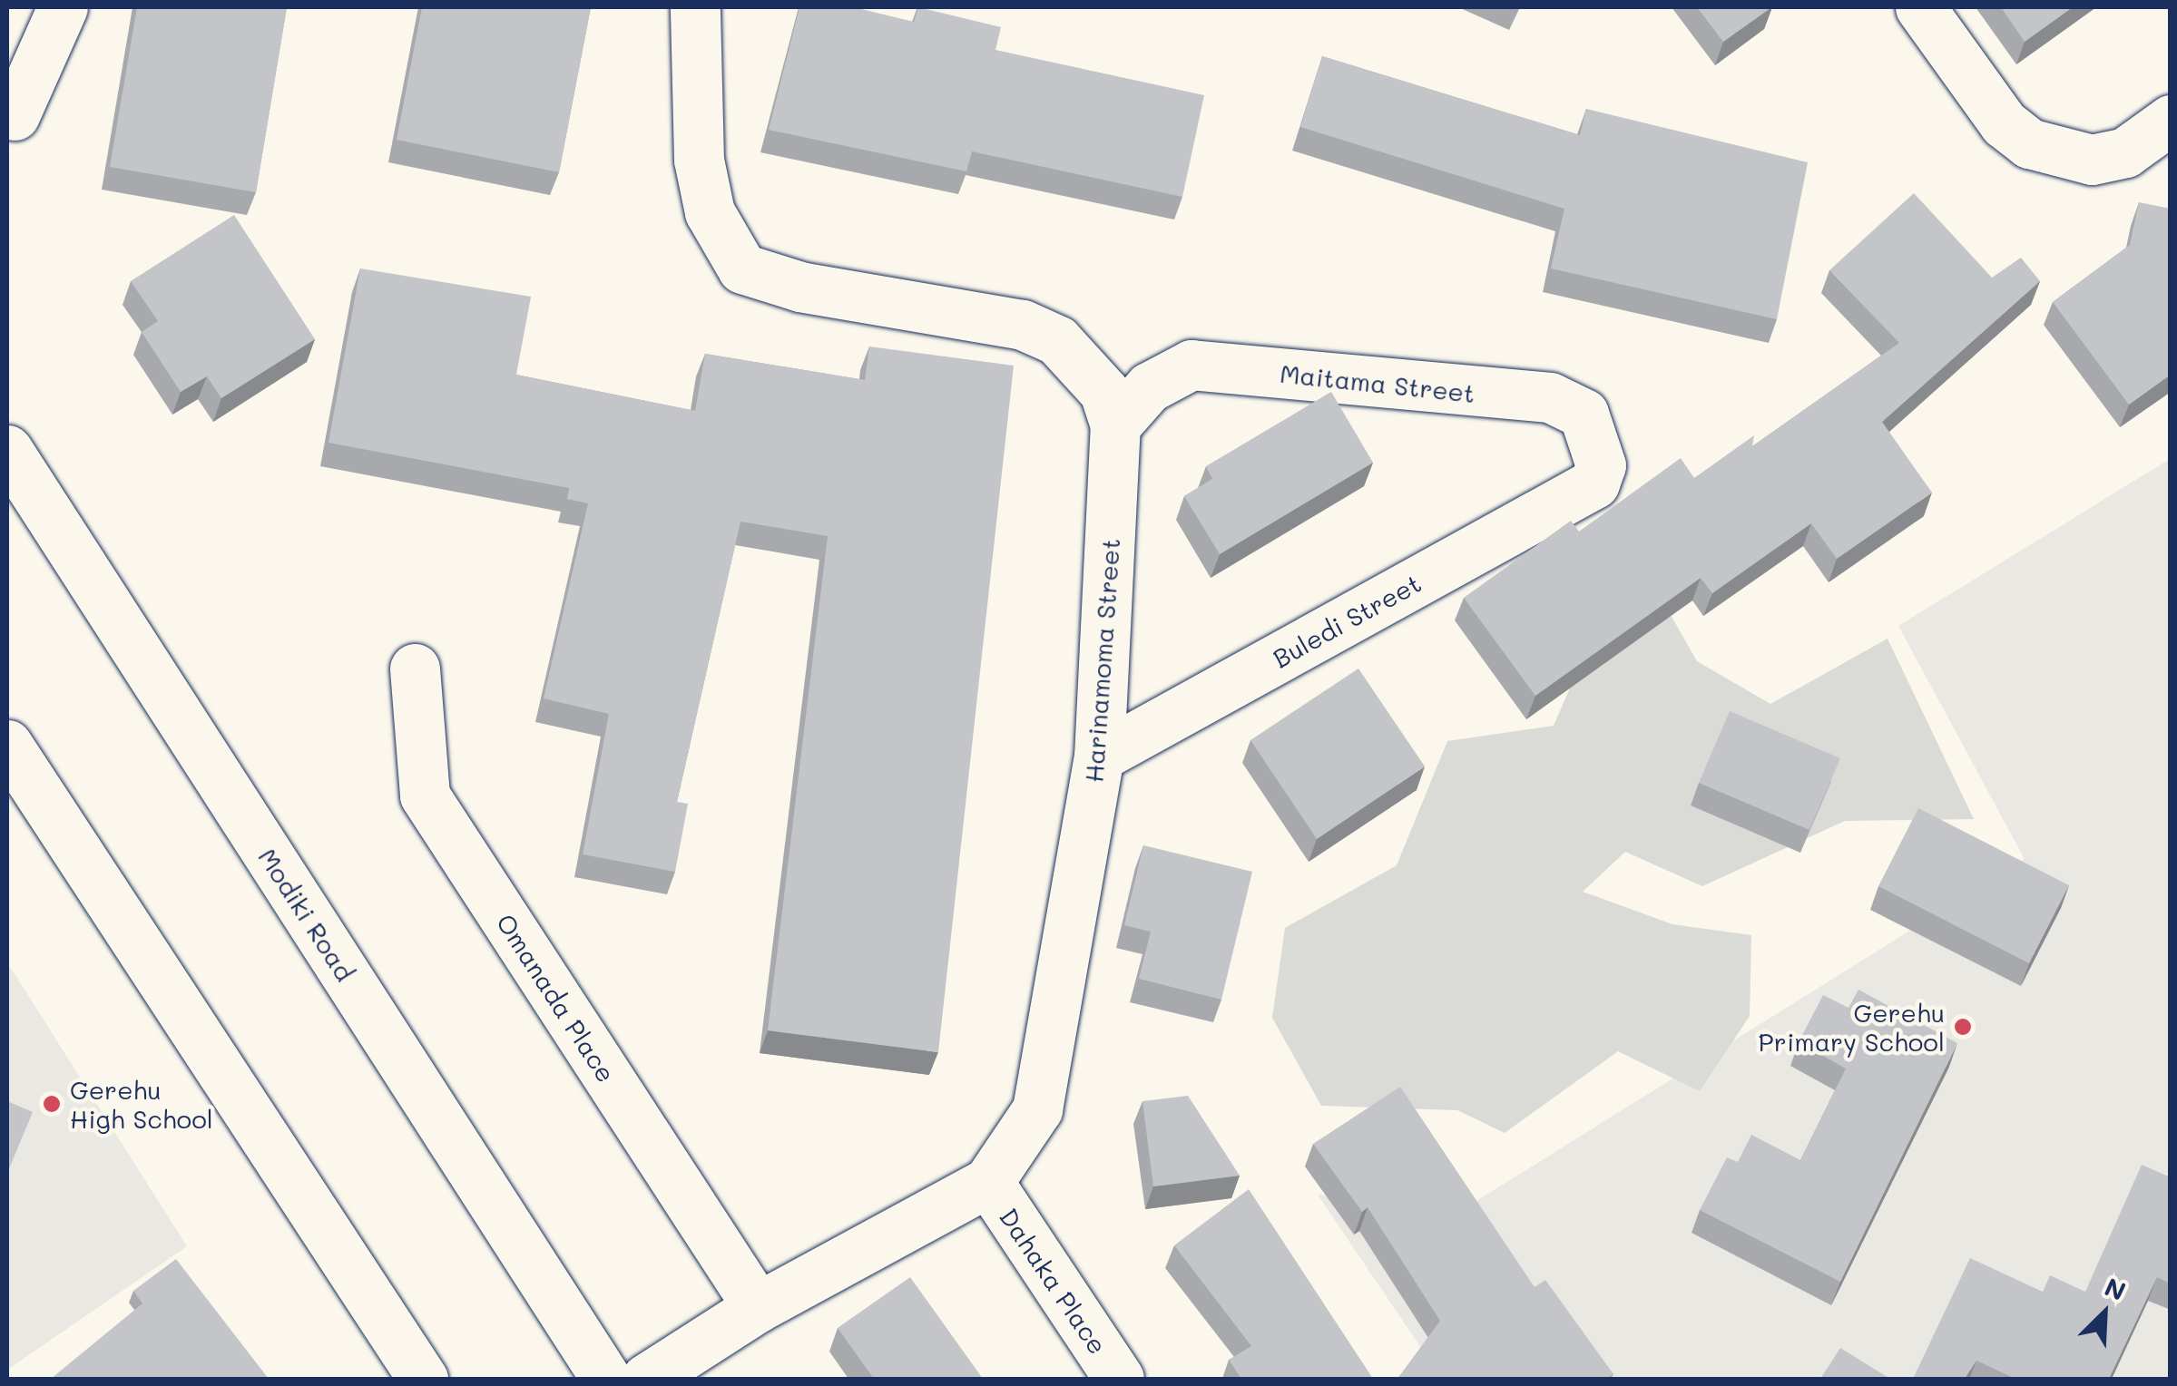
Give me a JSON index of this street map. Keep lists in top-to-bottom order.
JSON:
{
  "streets": {
    "street": [
      "Maitama Street",
      "Buledi Street",
      "Harinamoma Street",
      "Modiki Road",
      "Omanada Place",
      "Dahaka Place"
    ]
  },
  "crossings": [
    ["Maitama Street", "Buledi Street"],
    ["Maitama Street", "Harinamoma Street"],
    ["Buledi Street", "Harinamoma Street"],
    ["Harinamoma Street", "Omanada Place"],
    ["Harinamoma Street", "Dahaka Place"]
  ],
  "places": ["Gerehu Primary School", "Gerehu High School"],
  "north": "top right"
}
